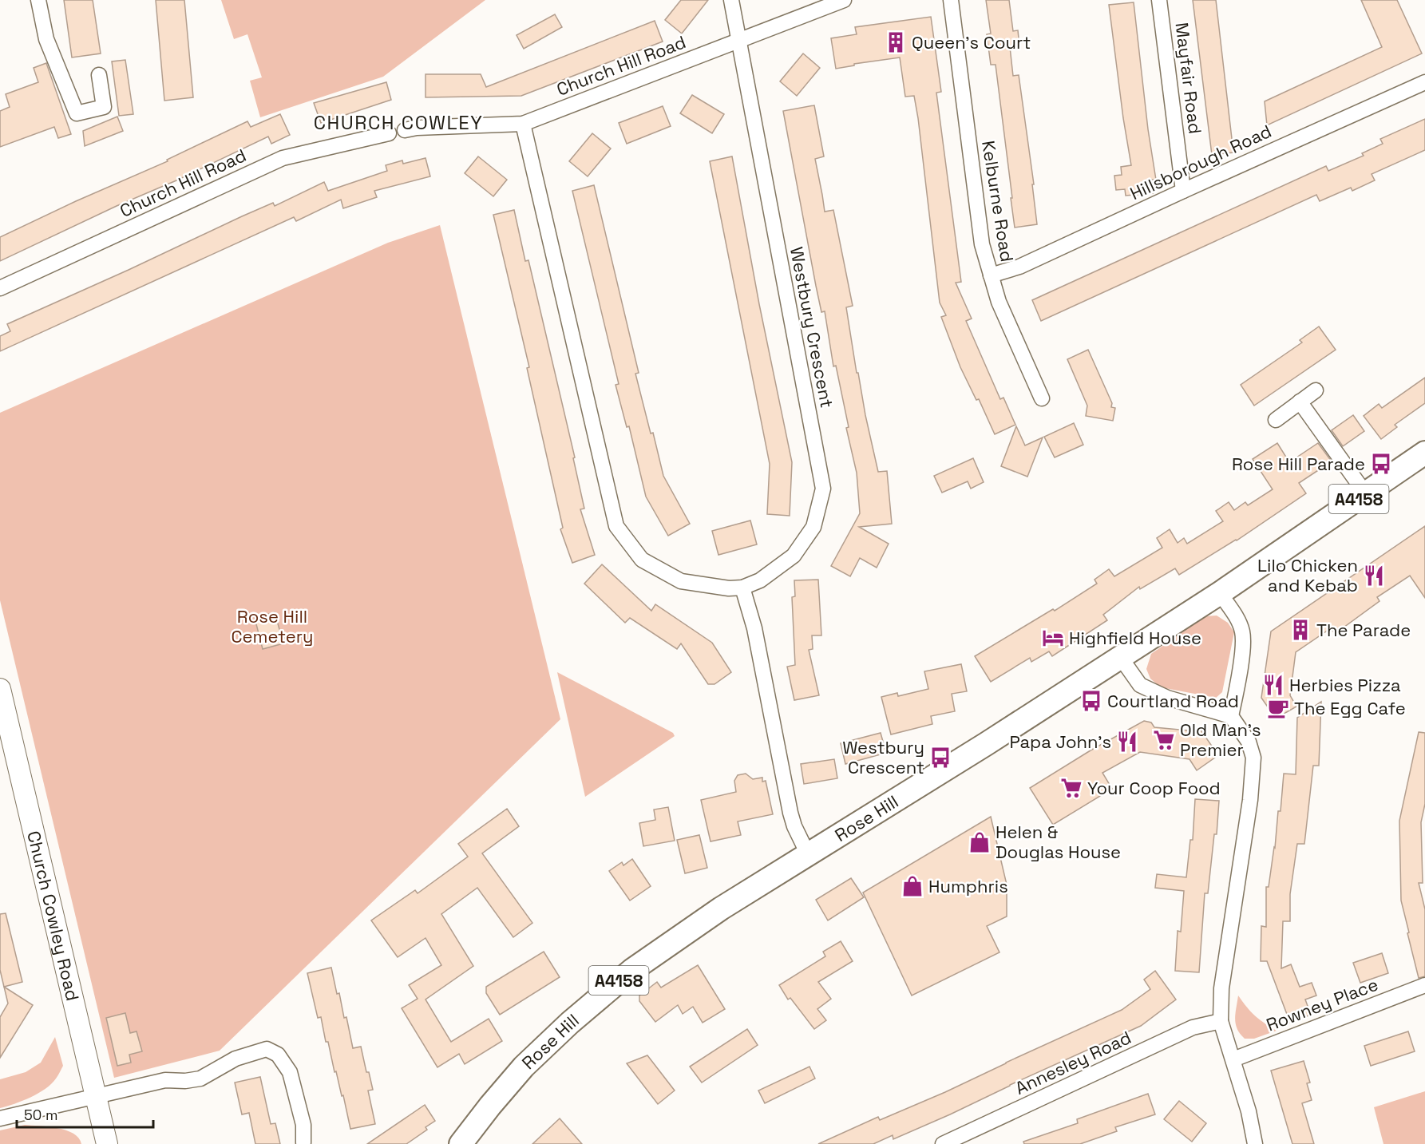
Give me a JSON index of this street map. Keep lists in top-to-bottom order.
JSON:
{
  "streets": {
    "main road": ["A4158", "Rose Hill", "Church Cowley Road"],
    "street": [
      "Church Hill Road",
      "Mayfair Road",
      "Hillsborough Road",
      "Kelburne Road",
      "Westbury Crescent",
      "Rowney Place",
      "Annesley Road"
    ]
  },
  "crossings": [
    ["Church Hill Road", "Westbury Crescent"],
    ["Mayfair Road", "Hillsborough Road"],
    ["Hillsborough Road", "Kelburne Road"]
  ],
  "districts": ["CHURCH COWLEY"],
  "parks": ["Rose Hill Cemetery"],
  "places": {
    "building": ["Queen's Court", "The Parade"],
    "bus stop": ["Rose Hill Parade", "Courtland Road", "Westbury Crescent"],
    "restaurant": ["Lilo Chicken and Kebab", "Herbies Pizza", "Papa John's"],
    "hotel": ["Highfield House"],
    "cafe": ["The Egg Cafe"],
    "supermarket": ["Old Man's Premier", "Your Coop Food"],
    "shop": ["Helen & Douglas House", "Humphris"]
  },
  "scale_bar": "50 m"
}
